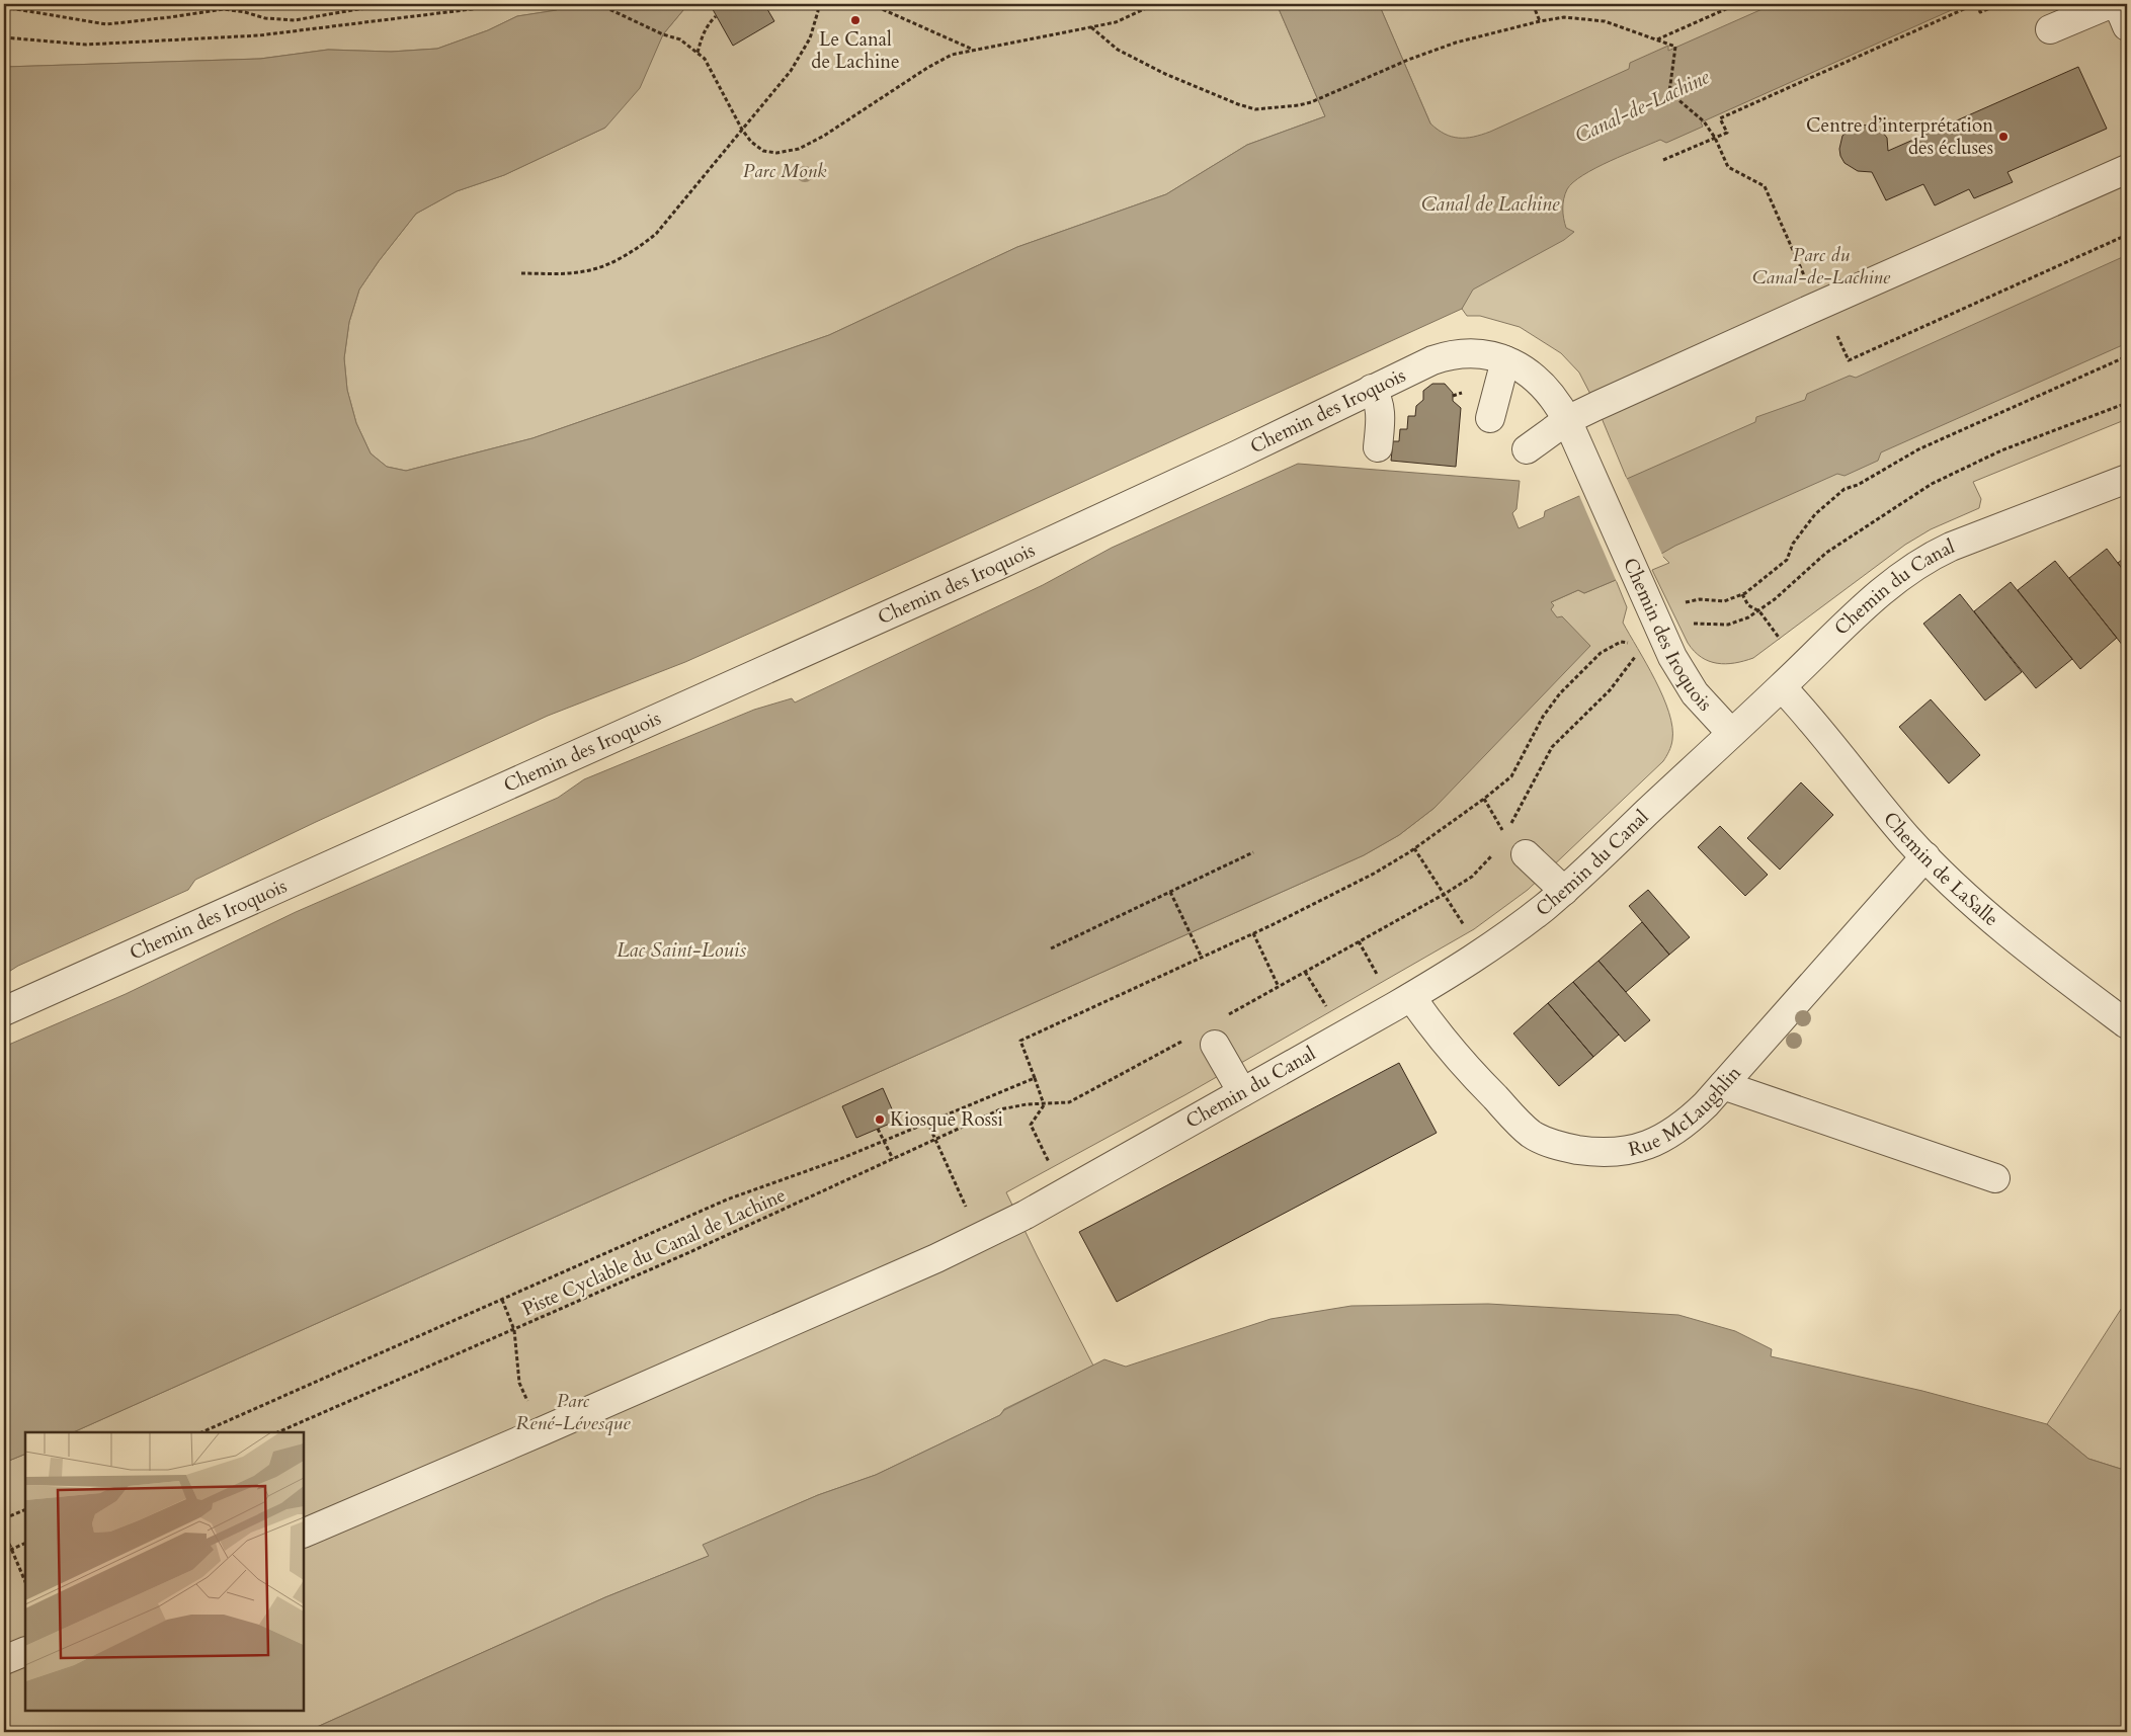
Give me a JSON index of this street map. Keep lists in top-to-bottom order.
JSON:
{
  "streets": {
    "street": [
      "Chemin des Iroquois",
      "Chemin du Canal",
      "Chemin de LaSalle",
      "Rue McLaughlin"
    ],
    "path": ["Piste Cyclable du Canal de Lachine"]
  },
  "crossings": [
    ["Chemin des Iroquois", "Chemin du Canal"],
    ["Chemin du Canal", "Chemin de LaSalle"],
    ["Chemin du Canal", "Rue McLaughlin"],
    ["Chemin de LaSalle", "Rue McLaughlin"]
  ],
  "water": ["Canal-de-Lachine", "Canal de Lachine", "Lac Saint-Louis"],
  "parks": ["Parc Monk", "Parc du Canal-de-Lachine", "Parc René-Lévesque"],
  "places": ["Le Canal de Lachine", "Centre d’interprétation des écluses", "Kiosque Rossi"]
}
